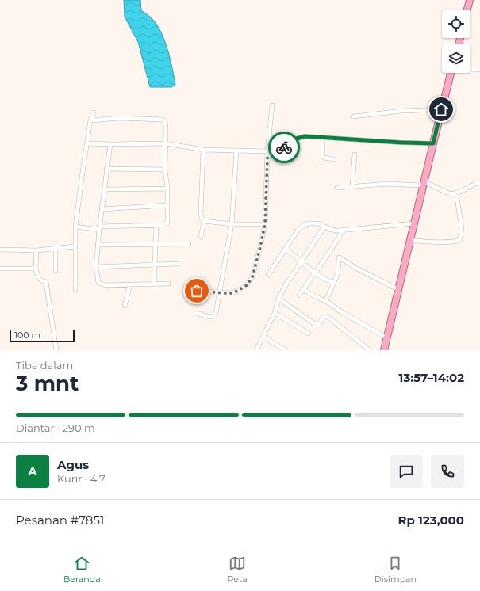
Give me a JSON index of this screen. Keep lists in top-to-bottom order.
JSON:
{
  "scale_bar": "100 m",
  "page": {
    "scale": "100 m",
    "heading": ["3 mnt", "Tiba dalam", "13:57–14:02"],
    "panel": [
      "Agus",
      "Kurir · 4.7",
      "Pesanan #7851",
      "Rp 123,000"
    ],
    "bar": "Diantar · 290 m",
    "round": "A",
    "tabs": ["Beranda", "Peta", "Disimpan"]
  }
}
